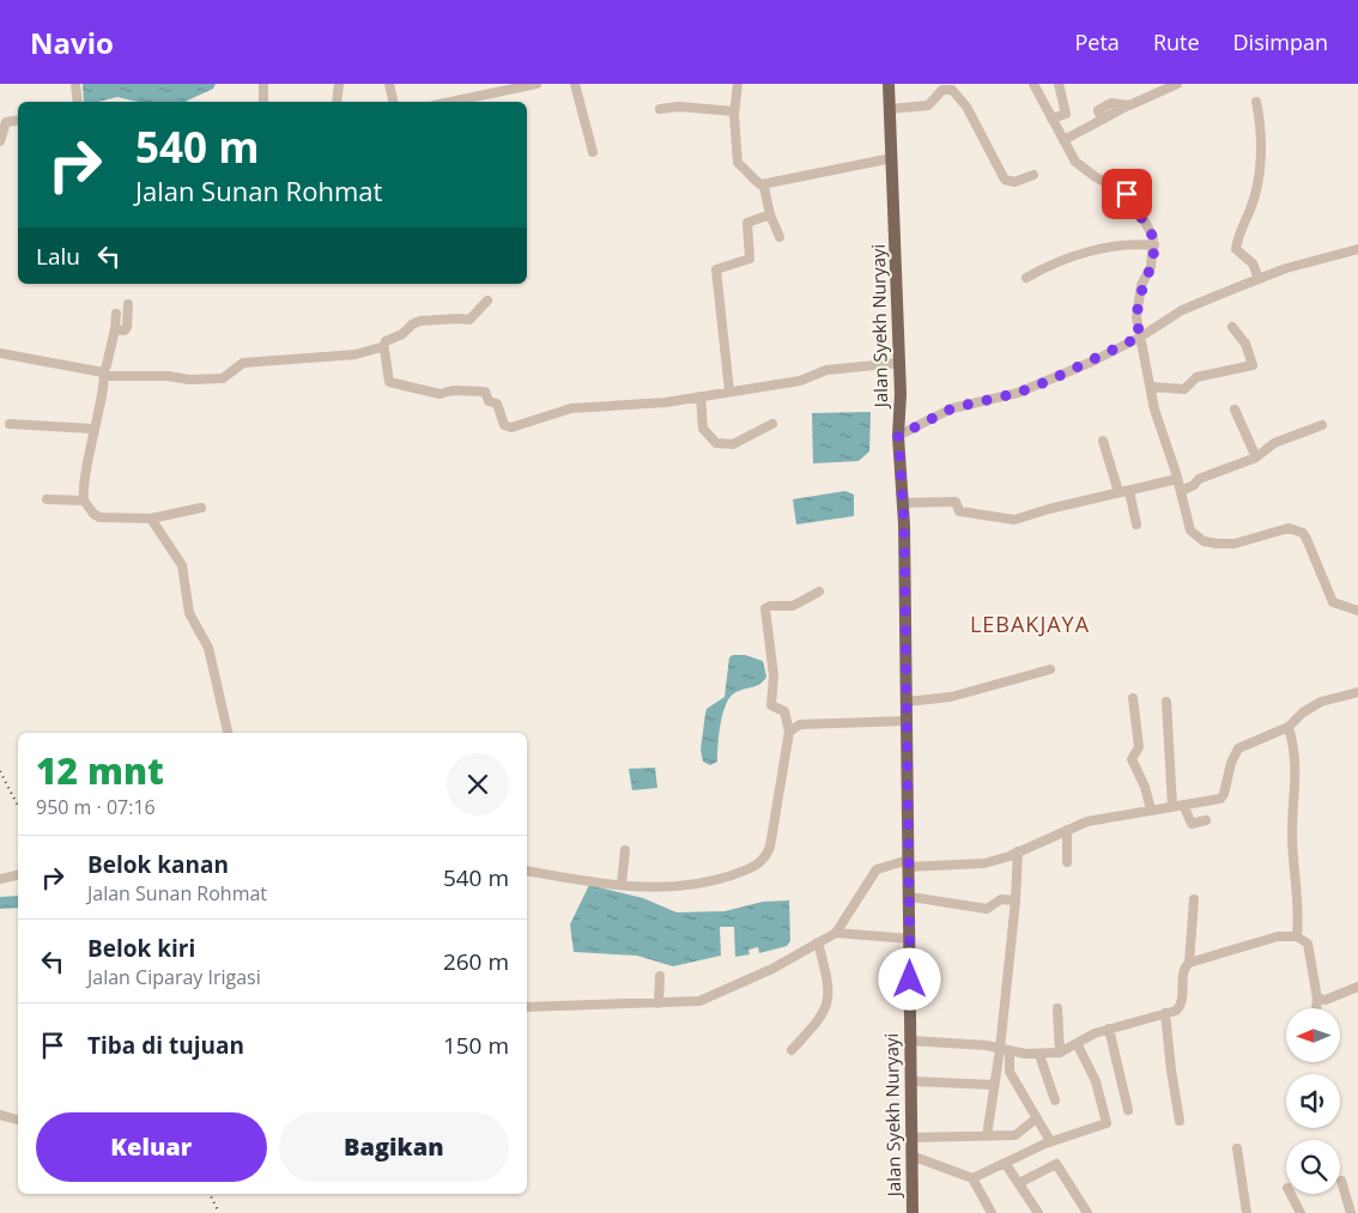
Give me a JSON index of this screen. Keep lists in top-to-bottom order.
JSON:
{
  "streets": {
    "main road": ["Jalan Syekh Nuryayi"]
  },
  "districts": ["LEBAKJAYA"],
  "north": "left",
  "page": {
    "header": "Navio",
    "nav": ["Peta", "Rute", "Disimpan"],
    "turn": ["540 m", "Jalan Sunan Rohmat"],
    "then": "Lalu",
    "heading": ["12 mnt", "950 m · 07:16"],
    "list": [
      {
        "name": "Belok kanan",
        "note": "Jalan Sunan Rohmat",
        "value": "540 m"
      },
      {
        "name": "Belok kiri",
        "note": "Jalan Ciparay Irigasi",
        "value": "260 m"
      },
      {
        "name": "Tiba di tujuan",
        "value": "150 m"
      }
    ],
    "buttons": ["Keluar", "Bagikan"]
  }
}
